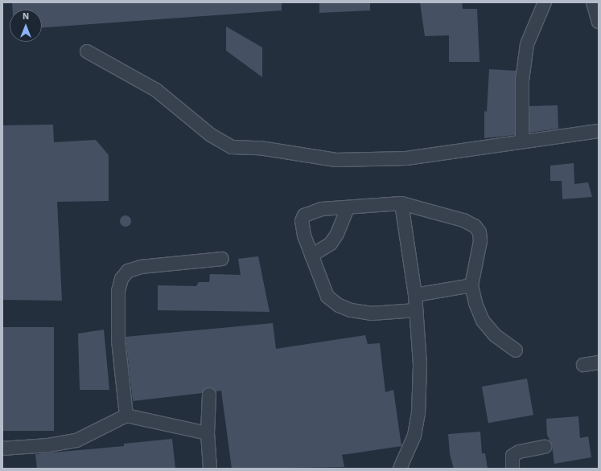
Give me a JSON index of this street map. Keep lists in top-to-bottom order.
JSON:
{
  "north": "top"
}
